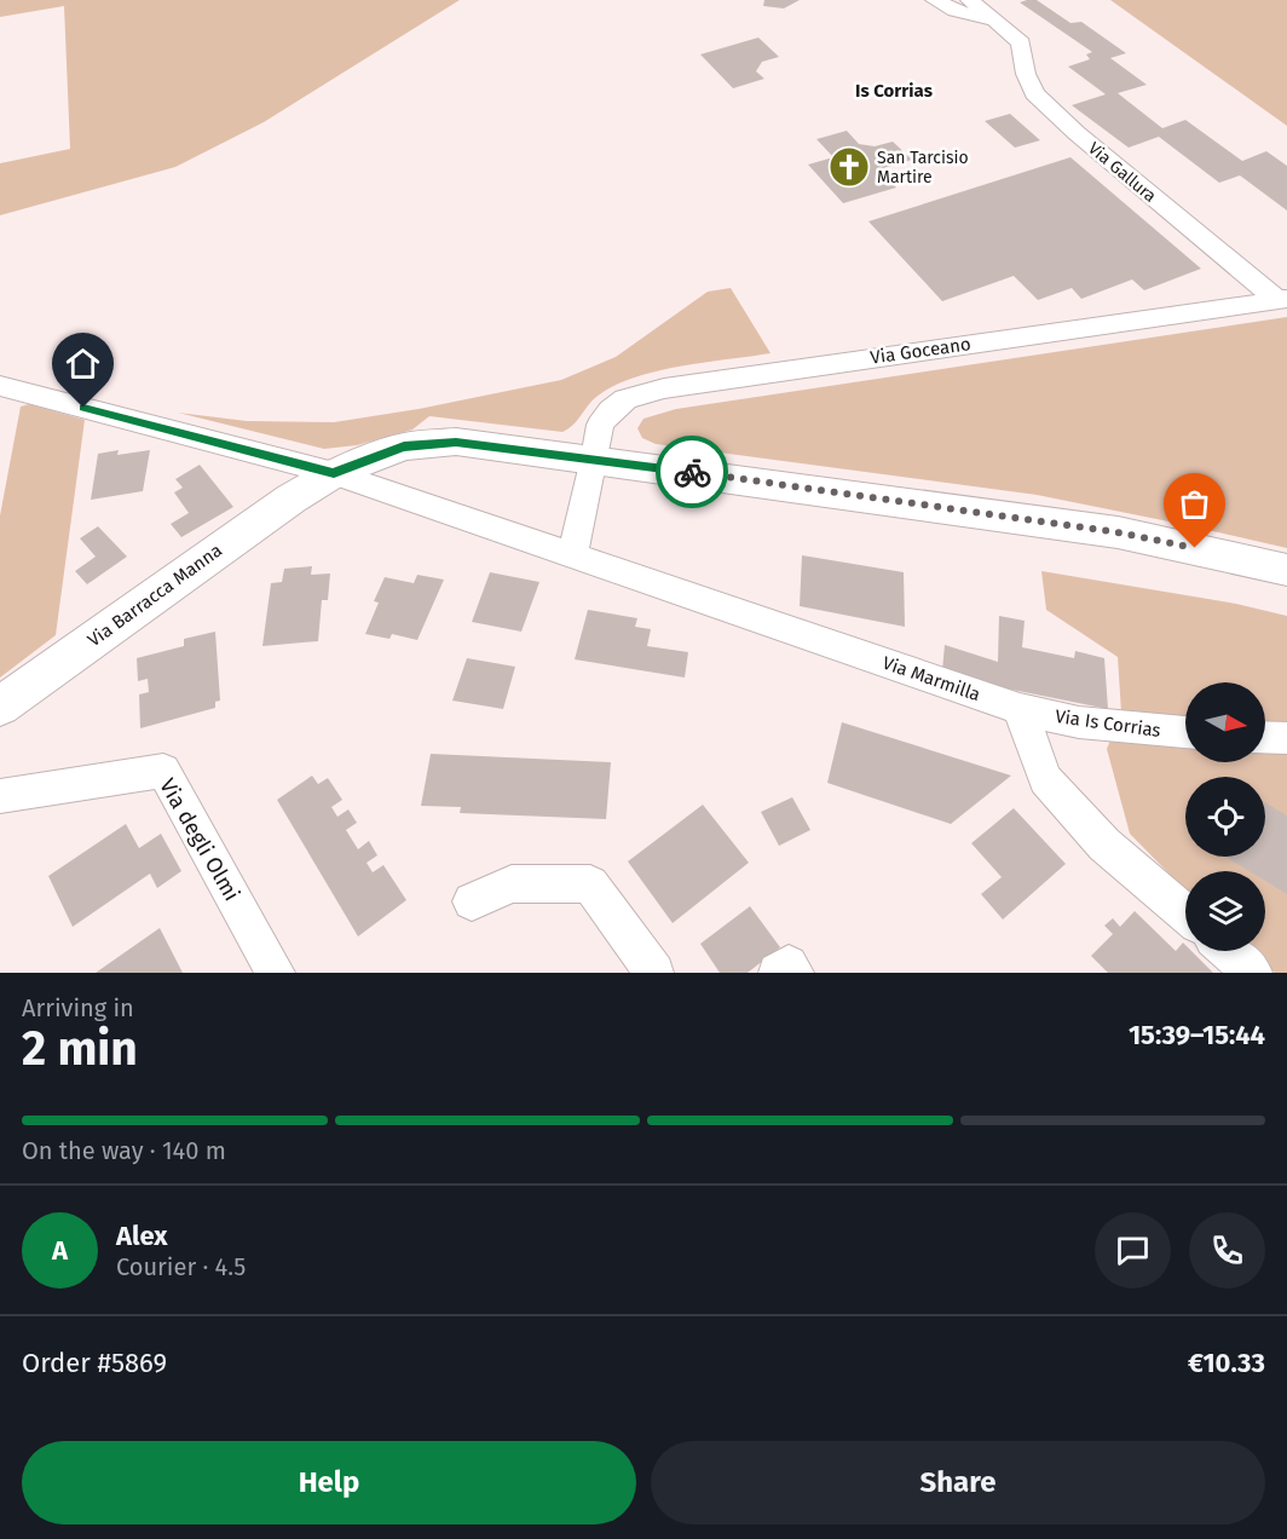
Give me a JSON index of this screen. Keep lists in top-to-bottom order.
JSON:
{
  "streets": {
    "street": [
      "Via Gallura",
      "Via Goceano",
      "Via Barracca Manna",
      "Via Marmilla",
      "Via Is Corrias",
      "Via degli Olmi"
    ]
  },
  "crossings": [
    ["Via Gallura", "Via Goceano"],
    ["Via Barracca Manna", "Via Marmilla"],
    ["Via Marmilla", "Via Is Corrias"]
  ],
  "districts": ["Is Corrias"],
  "places": {
    "church": ["San Tarcisio Martire"]
  },
  "north": "right",
  "page": {
    "heading": ["2 min", "Arriving in", "15:39–15:44"],
    "panel": [
      "Alex",
      "Courier · 4.5",
      "Order #5869",
      "€10.33"
    ],
    "bar": "On the way · 140 m",
    "round": "A",
    "buttons": ["Help", "Share"]
  }
}
